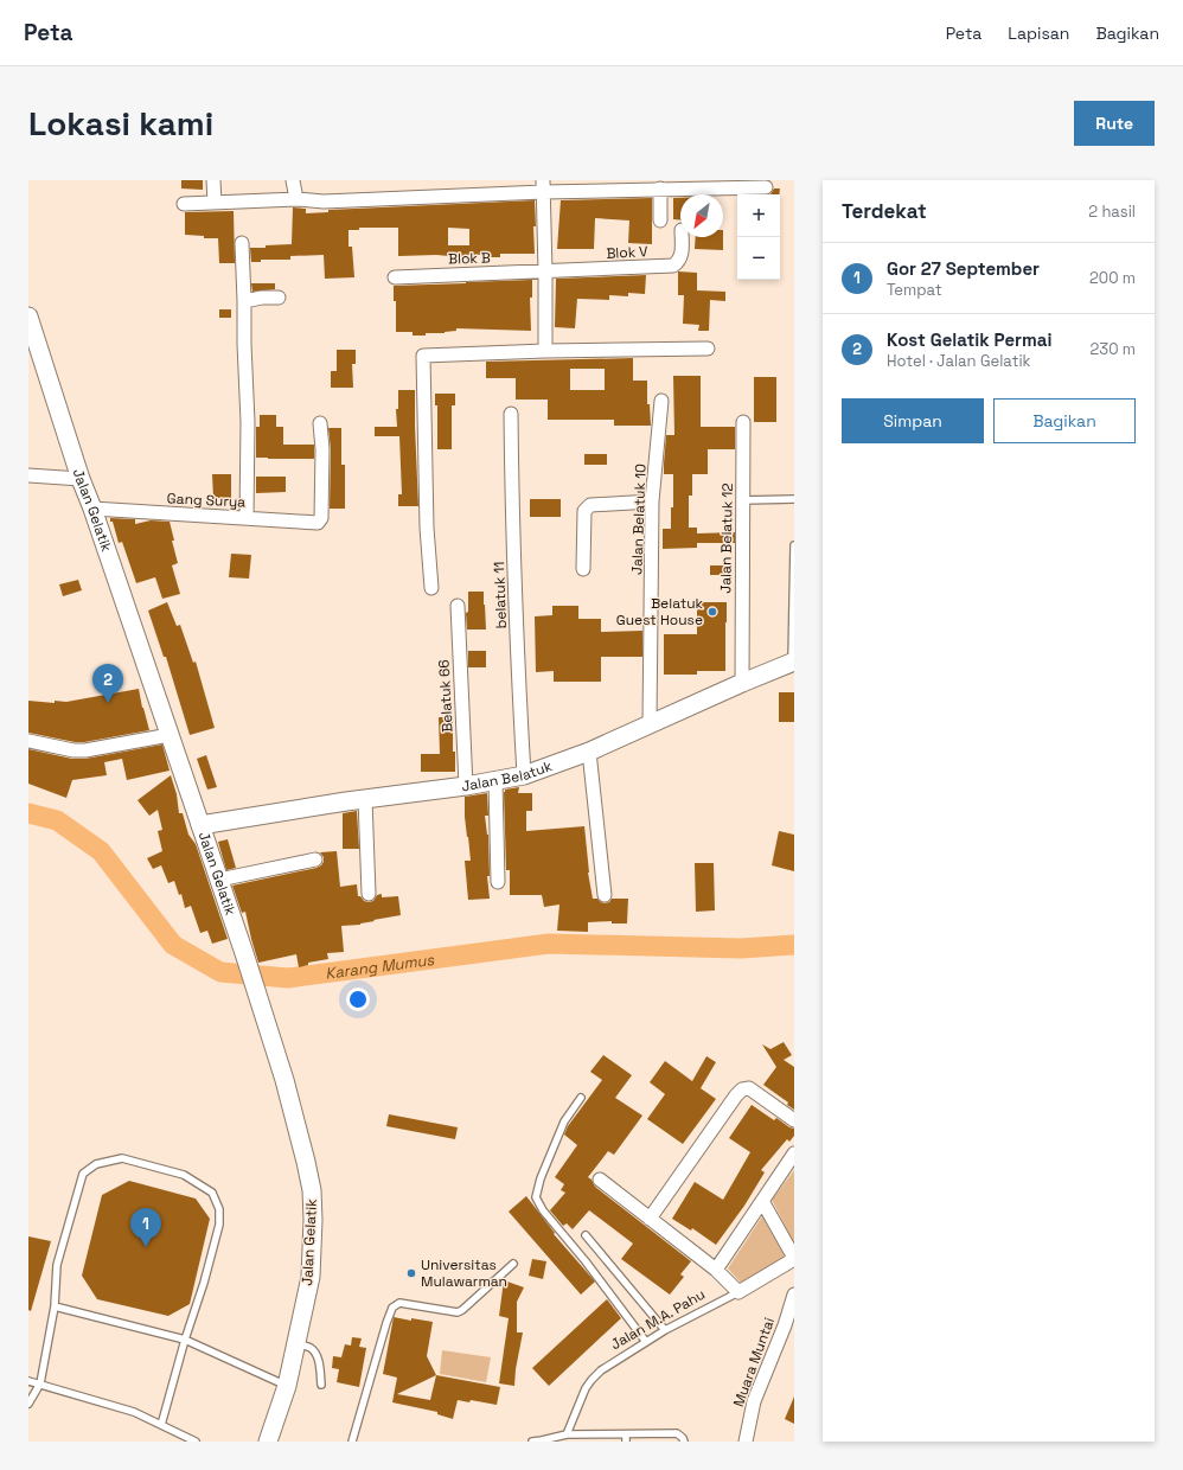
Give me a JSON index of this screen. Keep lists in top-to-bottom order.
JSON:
{
  "streets": {
    "street": [
      "Blok V",
      "Blok B",
      "Gang Surya",
      "Jalan Gelatik",
      "Jalan Belatuk 10",
      "Jalan Belatuk 12",
      "belatuk 11",
      "Belatuk 66",
      "Jalan Belatuk",
      "Jalan M.A. Pahu",
      "Muara Muntai"
    ]
  },
  "crossings": [
    ["Blok V", "Blok B"],
    ["Gang Surya", "Jalan Gelatik"],
    ["Jalan Gelatik", "Jalan Belatuk"],
    ["Jalan Belatuk 10", "Jalan Belatuk"],
    ["Jalan Belatuk 12", "Jalan Belatuk"],
    ["belatuk 11", "Jalan Belatuk"],
    ["Belatuk 66", "Jalan Belatuk"]
  ],
  "water": ["Karang Mumus"],
  "places": ["Belatuk Guest House", "Universitas Mulawarman"],
  "north": "bottom left",
  "page": {
    "header": "Peta",
    "nav": ["Peta", "Lapisan", "Bagikan"],
    "buttons": [
      "Rute",
      ["Simpan", "Bagikan"]
    ],
    "title": "Lokasi kami",
    "heading": ["Terdekat", "2 hasil"],
    "map_buttons": ["+", "−"],
    "list": [
      {
        "mark": "1",
        "name": "Gor 27 September",
        "note": "Tempat",
        "value": "200 m"
      },
      {
        "mark": "2",
        "name": "Kost Gelatik Permai",
        "note": "Hotel · Jalan Gelatik",
        "value": "230 m"
      }
    ],
    "pins": ["2", "1"]
  }
}
